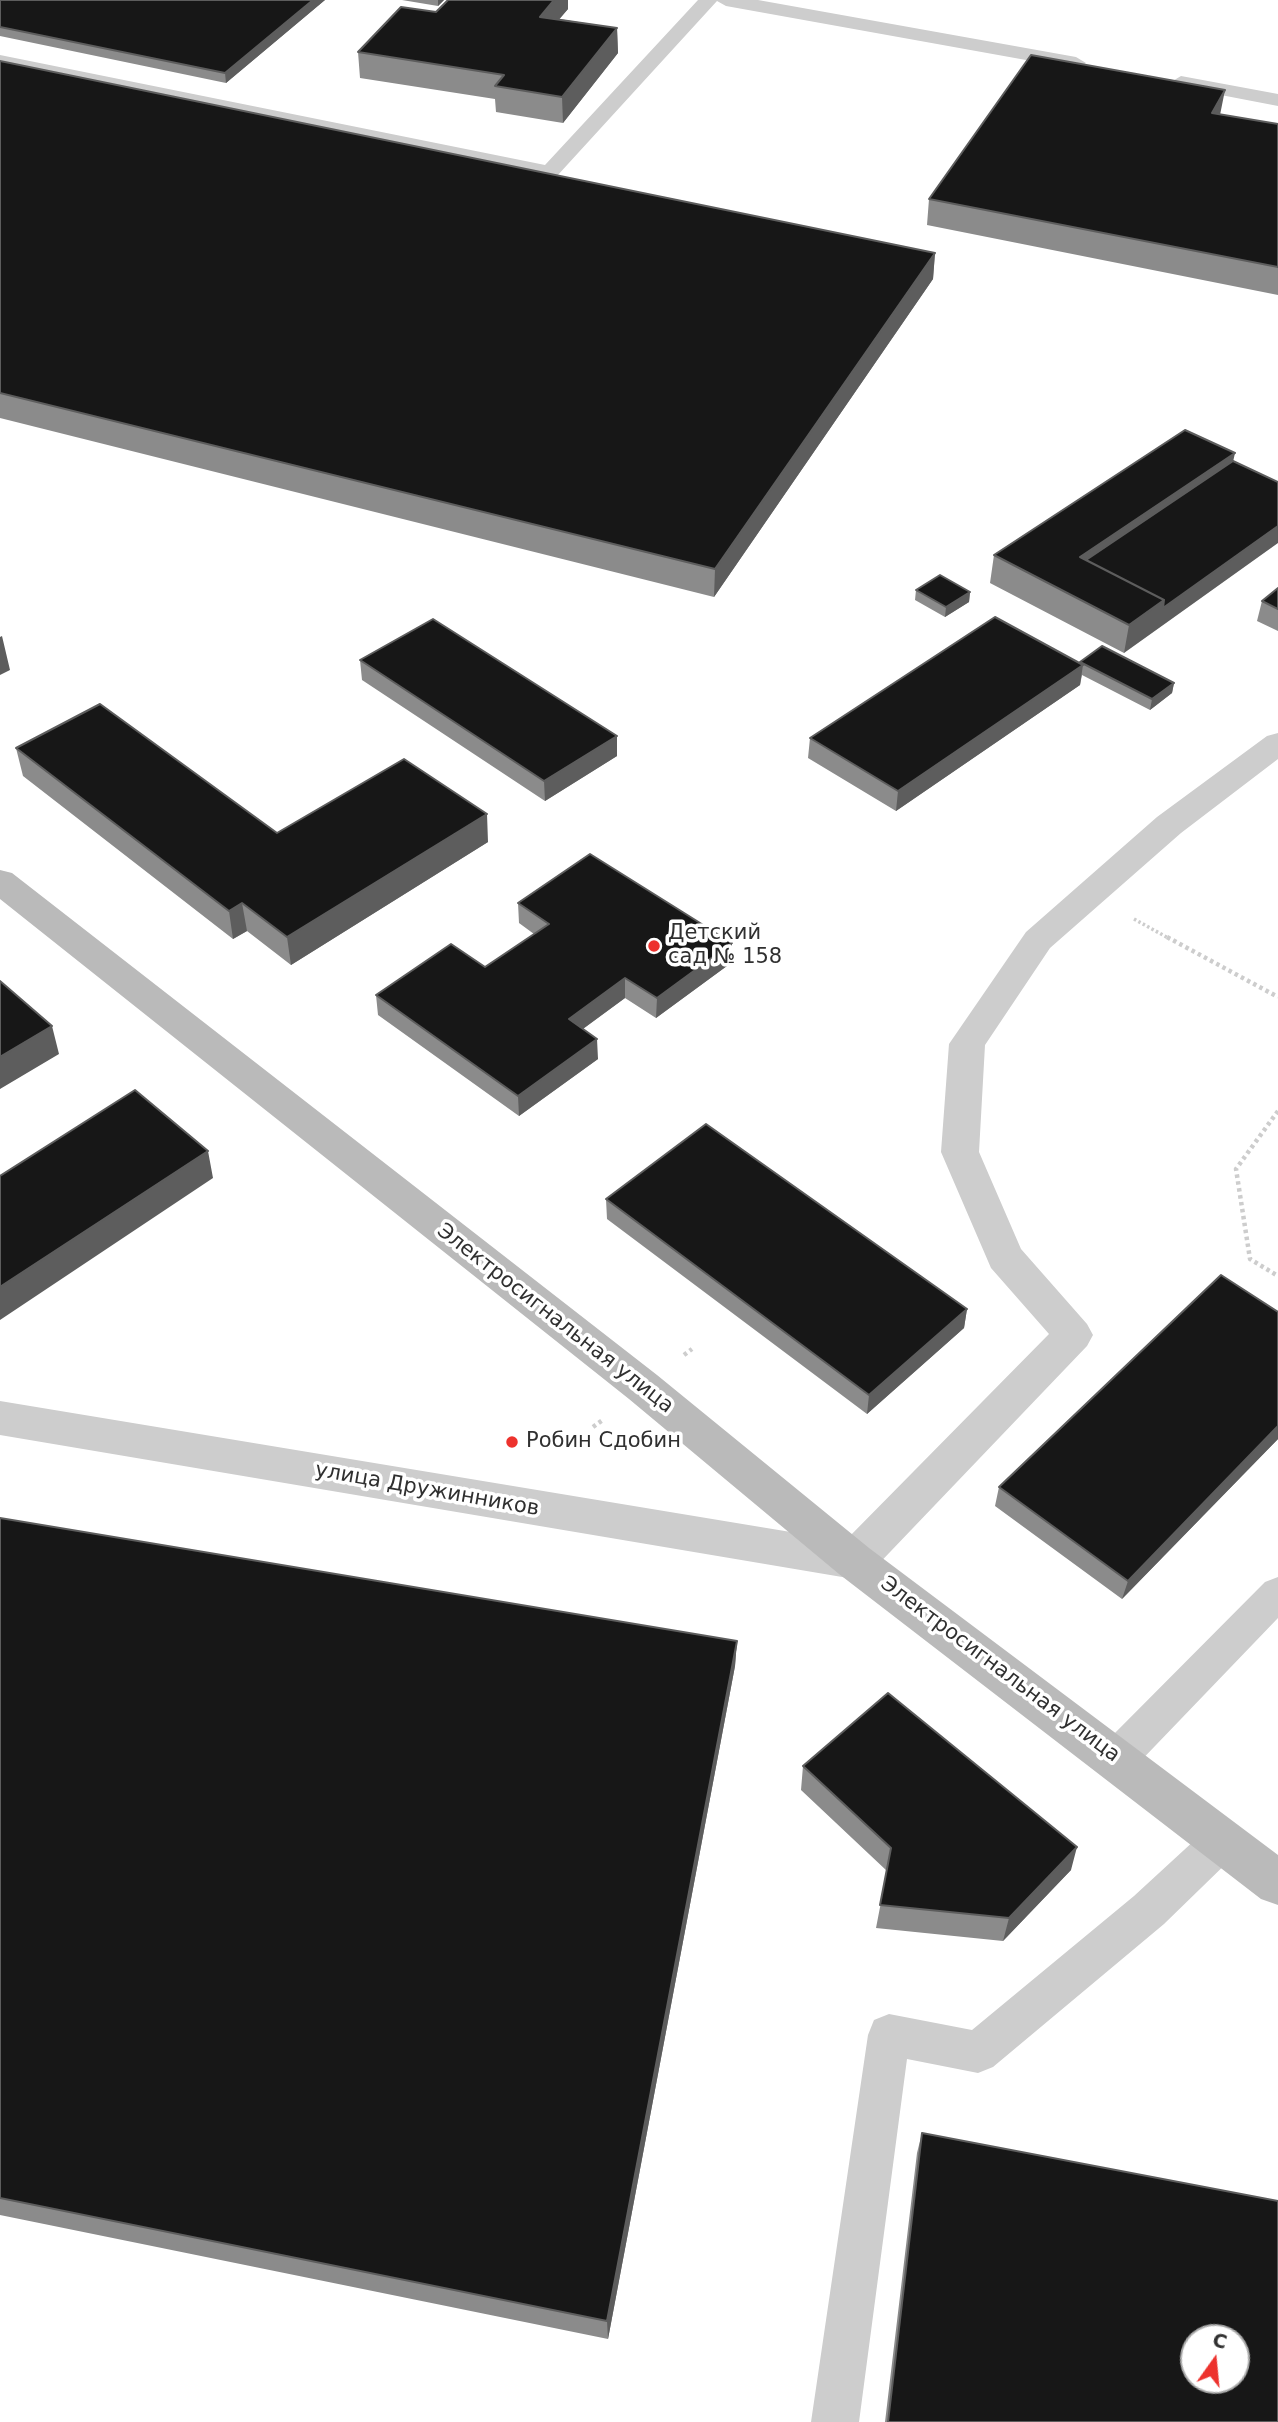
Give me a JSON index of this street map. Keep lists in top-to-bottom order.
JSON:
{
  "streets": {
    "street": ["Электросигнальная улица", "улица Дружинников"]
  },
  "crossings": [
    ["Электросигнальная улица", "улица Дружинников"]
  ],
  "places": ["Детский сад № 158", "Робин Сдобин"],
  "north": "top"
}
